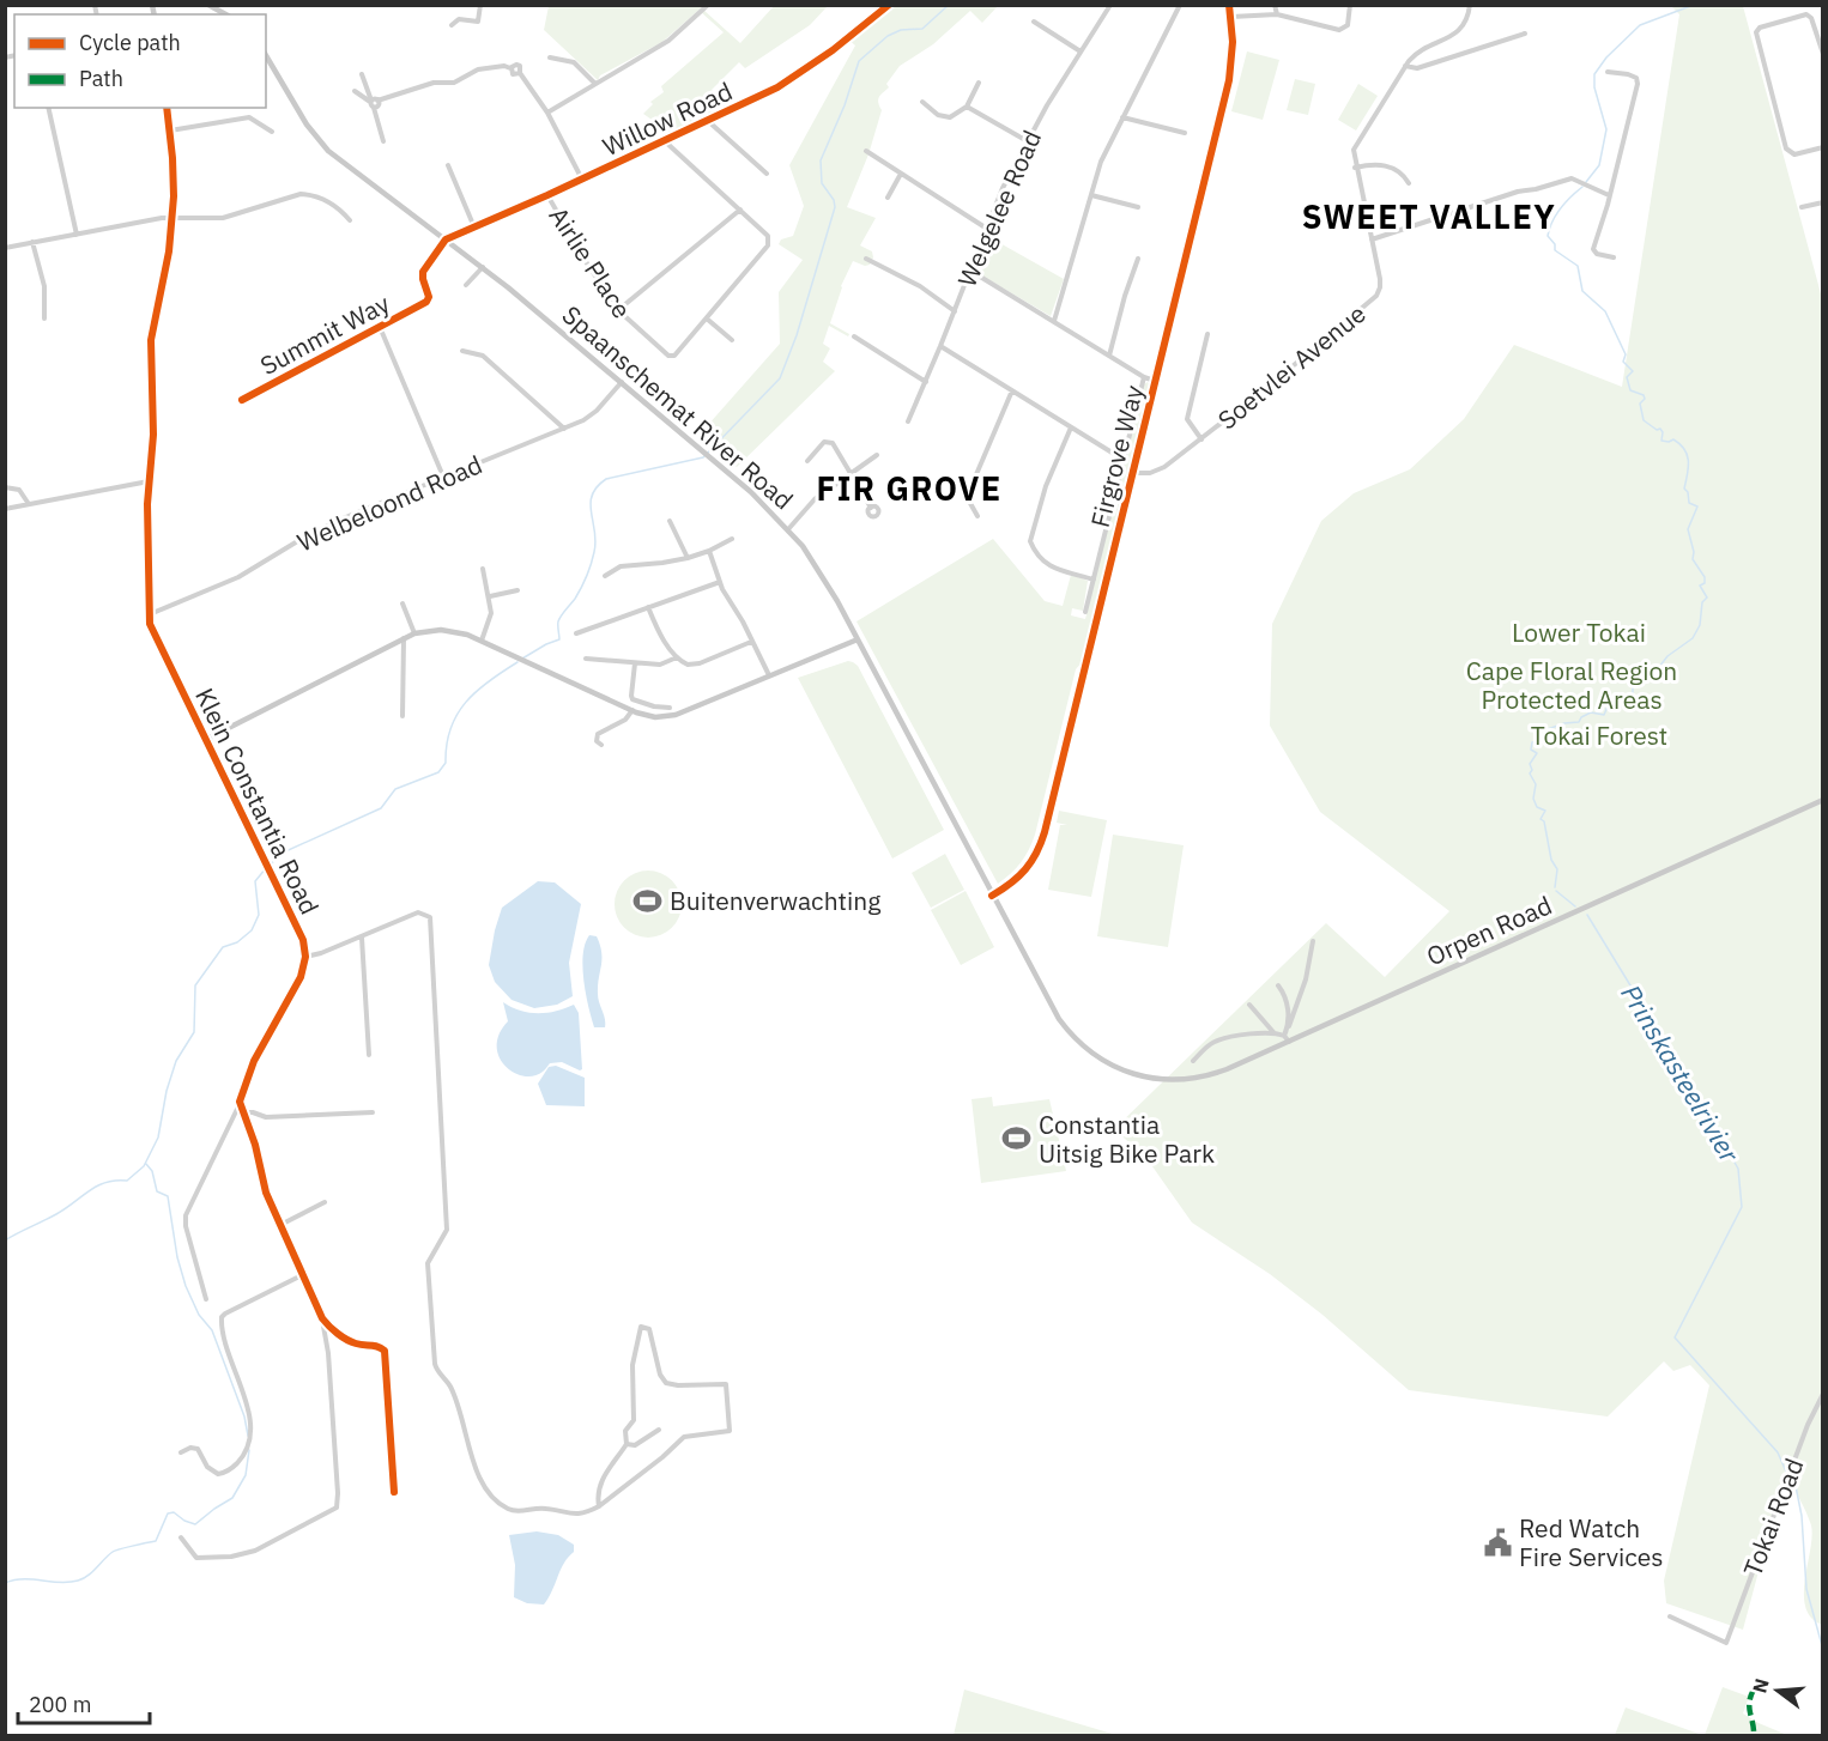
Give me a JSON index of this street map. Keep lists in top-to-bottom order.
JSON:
{
  "streets": {
    "street": [
      "Willow Road",
      "Welgelee Road",
      "Airlie Place",
      "Summit Way",
      "Soetvlei Avenue",
      "Spaanschemat River Road",
      "Firgrove Way",
      "Welbeloond Road",
      "Klein Constantia Road",
      "Orpen Road",
      "Tokai Road"
    ]
  },
  "crossings": [
    ["Willow Road", "Airlie Place"],
    ["Willow Road", "Summit Way"],
    ["Willow Road", "Spaanschemat River Road"],
    ["Summit Way", "Spaanschemat River Road"],
    ["Soetvlei Avenue", "Firgrove Way"],
    ["Spaanschemat River Road", "Firgrove Way"],
    ["Spaanschemat River Road", "Welbeloond Road"],
    ["Spaanschemat River Road", "Orpen Road"],
    ["Welbeloond Road", "Klein Constantia Road"]
  ],
  "districts": ["SWEET VALLEY", "FIR GROVE"],
  "water": ["Prinskasteelrivier"],
  "parks": ["Lower Tokai", "Cape Floral Region Protected Areas", "Tokai Forest"],
  "places": {
    "sports": ["Buitenverwachting", "Constantia Uitsig Bike Park"],
    "public building": ["Red Watch Fire Services"]
  },
  "legend": ["Cycle path", "Path"],
  "scale_bar": "200 m",
  "north": "left"
}
